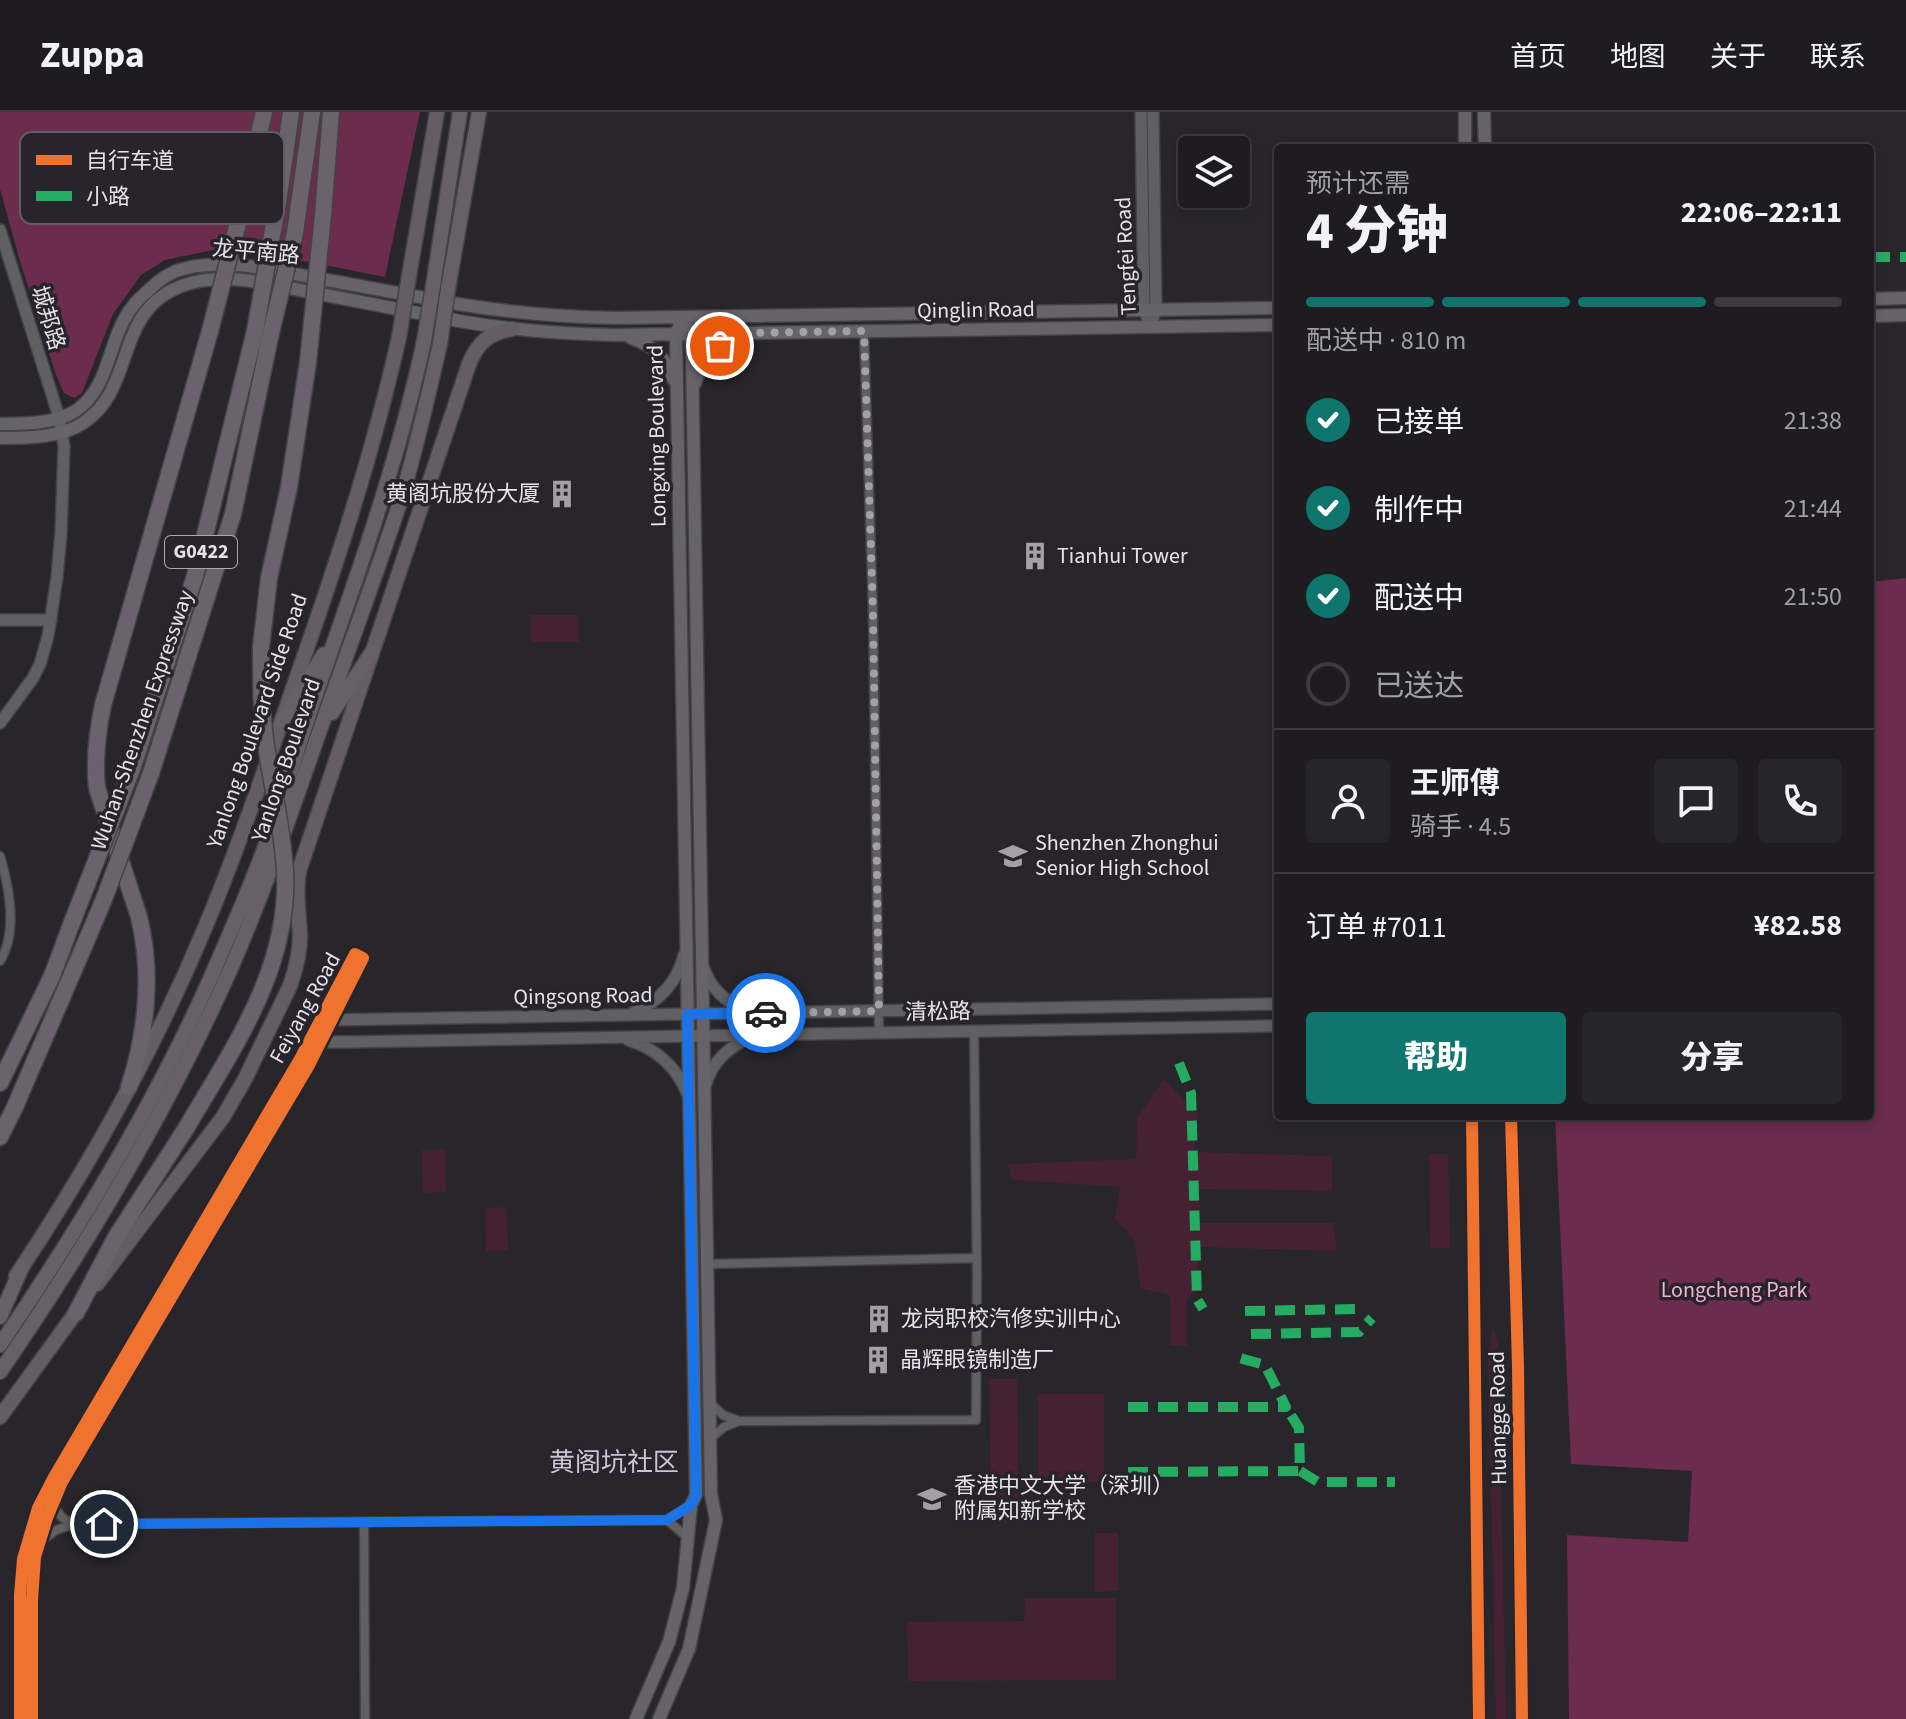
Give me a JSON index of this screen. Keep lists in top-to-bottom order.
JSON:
{
  "streets": {
    "highway": ["G0422", "Wuhan-Shenzhen Expressway", "Yanlong Boulevard"],
    "main road": [
      "龙平南路",
      "Qinglin Road",
      "Longxing Boulevard",
      "Yanlong Boulevard Side Road",
      "Huangge Road"
    ],
    "street": [
      "Tengfei Road",
      "城邦路",
      "Qingsong Road",
      "Feiyang Road",
      "清松路"
    ]
  },
  "crossings": [
    ["龙平南路", "Qinglin Road"],
    ["龙平南路", "城邦路"],
    ["龙平南路", "Longxing Boulevard"],
    ["Tengfei Road", "Qinglin Road"],
    ["Qinglin Road", "Longxing Boulevard"],
    ["Longxing Boulevard", "Qingsong Road"],
    ["Longxing Boulevard", "清松路"],
    ["Qingsong Road", "Feiyang Road"],
    ["Feiyang Road", "清松路"]
  ],
  "districts": ["黄阁坑社区"],
  "parks": ["Longcheng Park"],
  "places": {
    "building": [
      "黄阁坑股份大厦",
      "Tianhui Tower",
      "龙岗职校汽修实训中心",
      "晶辉眼镜制造厂"
    ],
    "school or university": ["Shenzhen Zhonghui Senior High School", "香港中文大学（深圳） 附属知新学校"]
  },
  "legend": ["自行车道", "小路"],
  "page": {
    "header": "Zuppa",
    "nav": [
      "首页",
      "地图",
      "关于",
      "联系"
    ],
    "heading": ["4 分钟", "预计还需", "22:06–22:11"],
    "panel": [
      "王师傅",
      "骑手 · 4.5",
      "订单 #7011",
      "¥82.58"
    ],
    "bar": "配送中 · 810 m",
    "list": [
      ["已接单", "21:38"],
      ["制作中", "21:44"],
      ["配送中", "21:50"],
      "已送达"
    ],
    "buttons": ["帮助", "分享"]
  }
}
